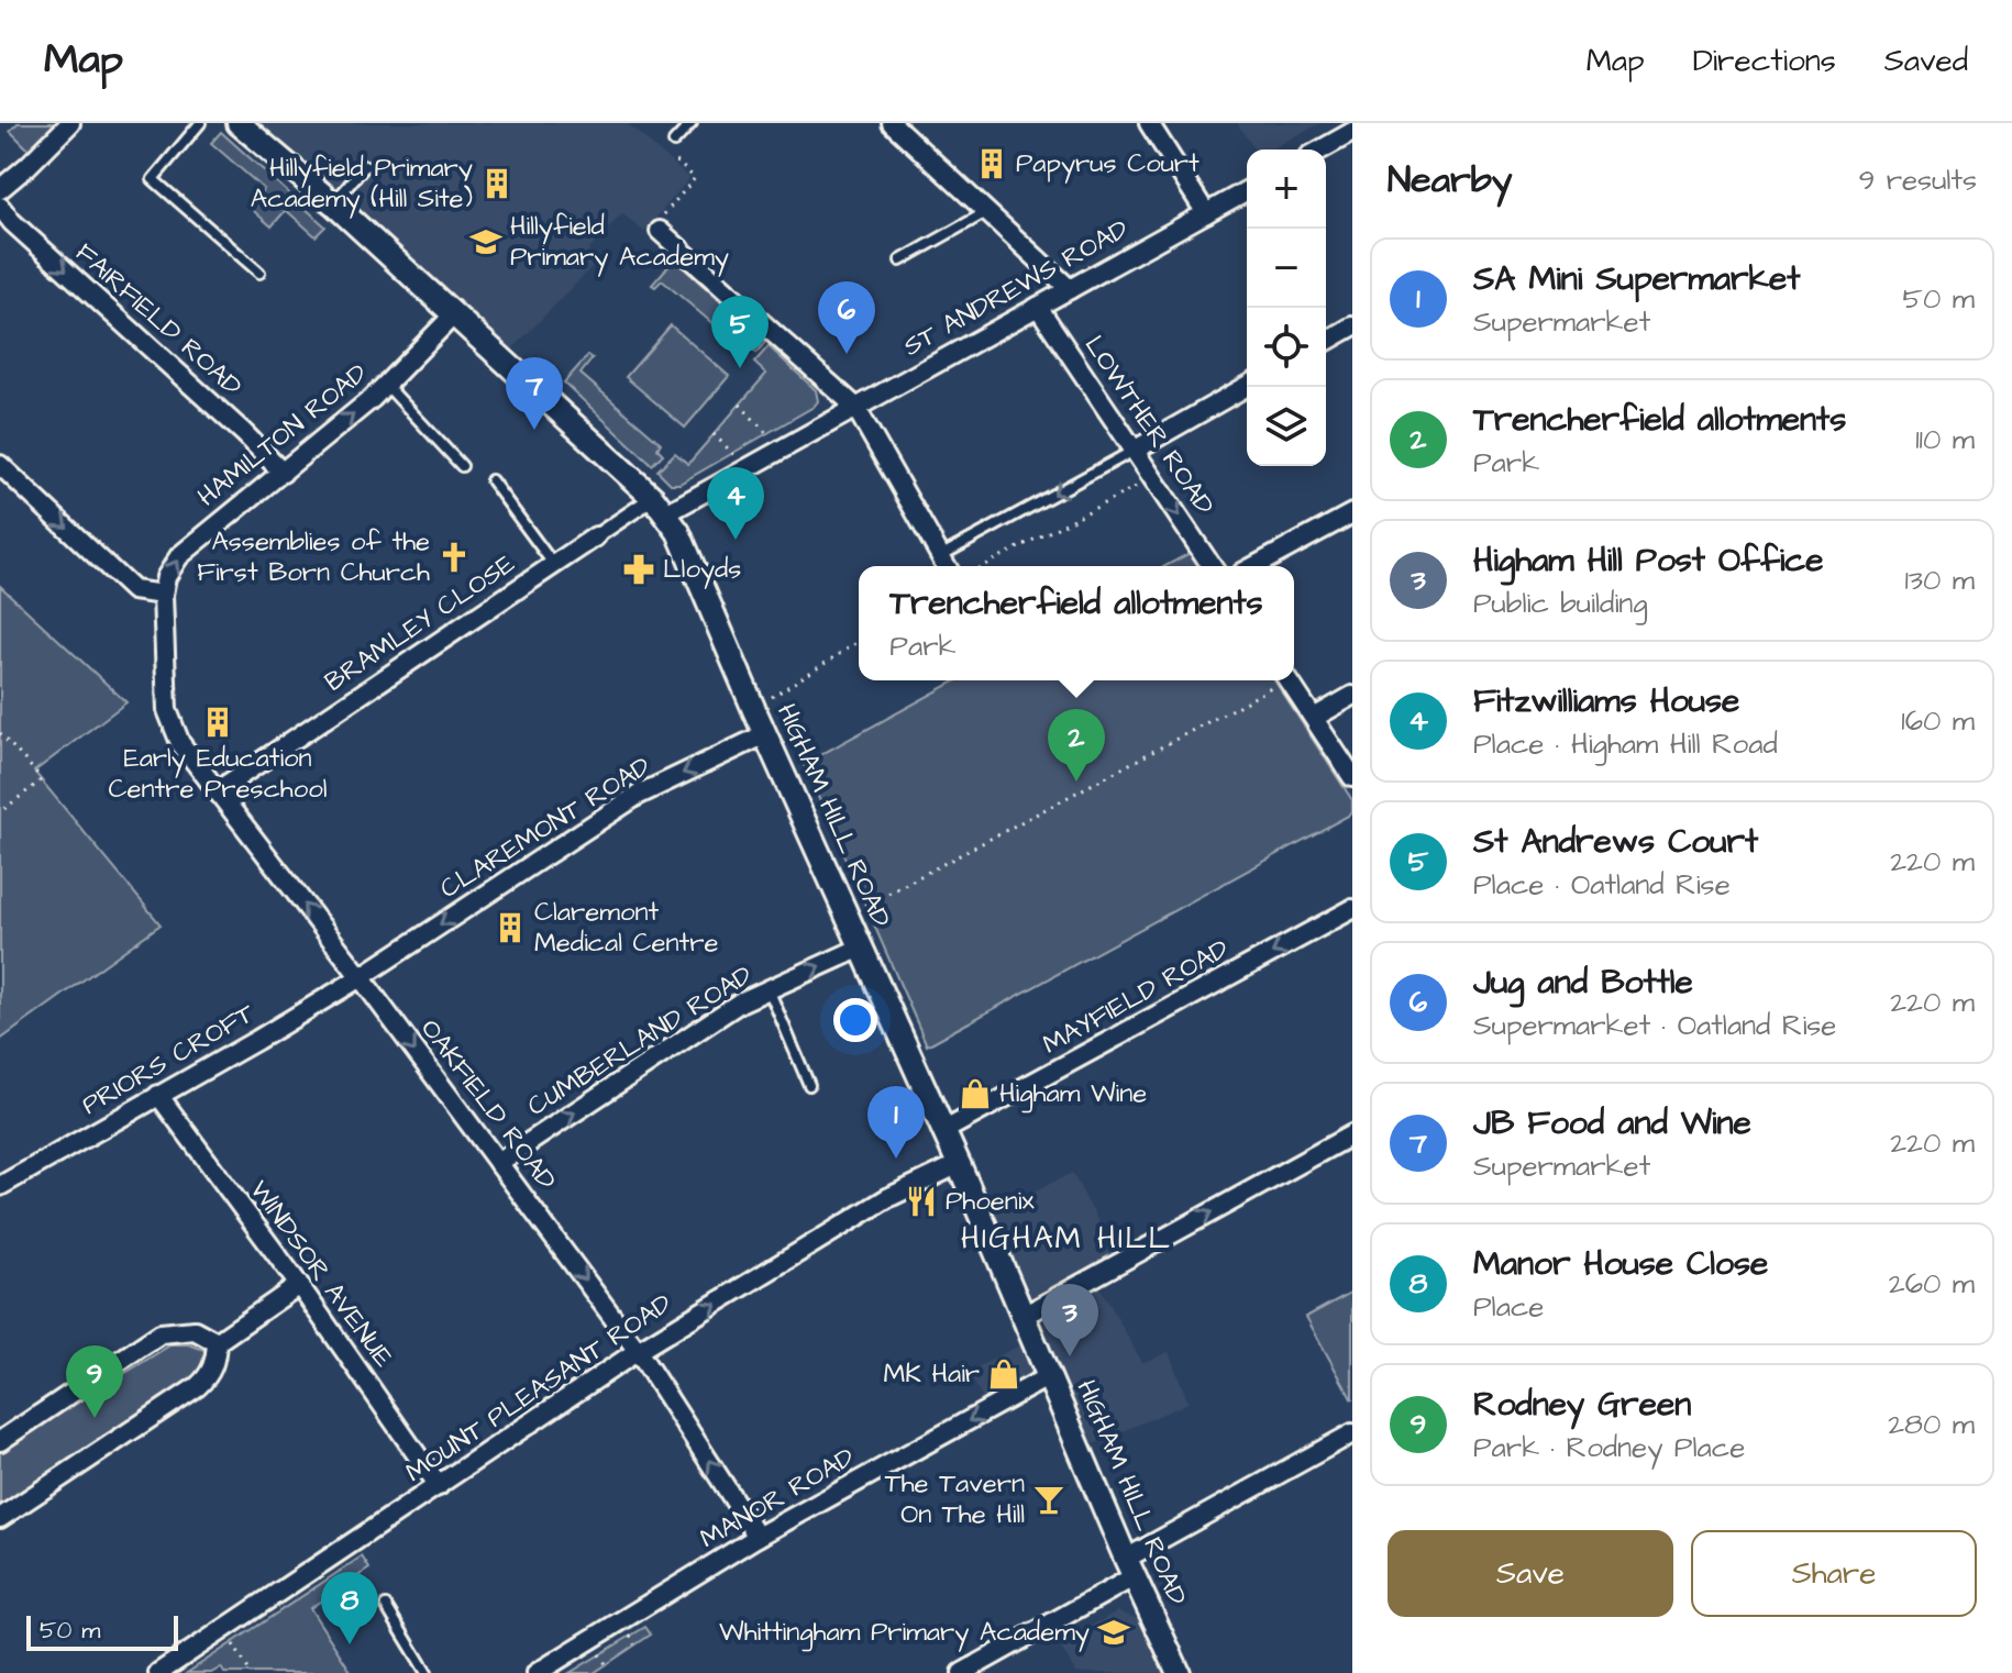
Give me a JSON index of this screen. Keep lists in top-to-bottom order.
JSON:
{
  "streets": {
    "street": [
      "ST ANDREWS ROAD",
      "FAIRFIELD ROAD",
      "LOWTHER ROAD",
      "HAMILTON ROAD",
      "BRAMLEY CLOSE",
      "HIGHAM HILL ROAD",
      "CLAREMONT ROAD",
      "MAYFIELD ROAD",
      "CUMBERLAND ROAD",
      "PRIORS CROFT",
      "OAKFIELD ROAD",
      "WINDSOR AVENUE",
      "MOUNT PLEASANT ROAD",
      "MANOR ROAD"
    ]
  },
  "crossings": [
    ["ST ANDREWS ROAD", "LOWTHER ROAD"],
    ["ST ANDREWS ROAD", "BRAMLEY CLOSE"],
    ["ST ANDREWS ROAD", "HIGHAM HILL ROAD"],
    ["FAIRFIELD ROAD", "HAMILTON ROAD"],
    ["HAMILTON ROAD", "HIGHAM HILL ROAD"],
    ["HAMILTON ROAD", "OAKFIELD ROAD"],
    ["BRAMLEY CLOSE", "HIGHAM HILL ROAD"],
    ["BRAMLEY CLOSE", "OAKFIELD ROAD"],
    ["HIGHAM HILL ROAD", "CLAREMONT ROAD"],
    ["HIGHAM HILL ROAD", "MAYFIELD ROAD"],
    ["HIGHAM HILL ROAD", "CUMBERLAND ROAD"],
    ["HIGHAM HILL ROAD", "MOUNT PLEASANT ROAD"],
    ["HIGHAM HILL ROAD", "MANOR ROAD"],
    ["CLAREMONT ROAD", "PRIORS CROFT"],
    ["CLAREMONT ROAD", "OAKFIELD ROAD"],
    ["CUMBERLAND ROAD", "OAKFIELD ROAD"],
    ["PRIORS CROFT", "OAKFIELD ROAD"],
    ["PRIORS CROFT", "WINDSOR AVENUE"],
    ["OAKFIELD ROAD", "MOUNT PLEASANT ROAD"],
    ["OAKFIELD ROAD", "MANOR ROAD"],
    ["WINDSOR AVENUE", "MOUNT PLEASANT ROAD"]
  ],
  "one_way": [
    "FAIRFIELD ROAD",
    "HAMILTON ROAD",
    "CLAREMONT ROAD",
    "MAYFIELD ROAD",
    "CUMBERLAND ROAD",
    "MOUNT PLEASANT ROAD",
    "MANOR ROAD"
  ],
  "districts": ["HIGHAM HILL"],
  "places": {
    "building": [
      "Papyrus Court",
      "Hillyfield Primary Academy (Hill Site)",
      "Early Education Centre Preschool",
      "Claremont Medical Centre"
    ],
    "school or university": ["Hillyfield Primary Academy", "Whittingham Primary Academy"],
    "church": ["Assemblies of the First Born Church"],
    "pharmacy": ["Lloyds"],
    "shop": ["Higham Wine", "MK Hair"],
    "restaurant": ["Phoenix"],
    "bar": ["The Tavern On The Hill"]
  },
  "scale_bar": "50 m",
  "page": {
    "header": "Map",
    "nav": ["Map", "Directions", "Saved"],
    "heading": ["Nearby", "9 results"],
    "map_buttons": ["+", "−"],
    "list": [
      {
        "mark": "1",
        "name": "SA Mini Supermarket",
        "note": "Supermarket",
        "value": "50 m"
      },
      {
        "mark": "2",
        "name": "Trencherfield allotments",
        "note": "Park",
        "value": "110 m"
      },
      {
        "mark": "3",
        "name": "Higham Hill Post Office",
        "note": "Public building",
        "value": "130 m"
      },
      {
        "mark": "4",
        "name": "Fitzwilliams House",
        "note": "Place · Higham Hill Road",
        "value": "160 m"
      },
      {
        "mark": "5",
        "name": "St Andrews Court",
        "note": "Place · Oatland Rise",
        "value": "220 m"
      },
      {
        "mark": "6",
        "name": "Jug and Bottle",
        "note": "Supermarket · Oatland Rise",
        "value": "220 m"
      },
      {
        "mark": "7",
        "name": "JB Food and Wine",
        "note": "Supermarket",
        "value": "220 m"
      },
      {
        "mark": "8",
        "name": "Manor House Close",
        "note": "Place",
        "value": "260 m"
      },
      {
        "mark": "9",
        "name": "Rodney Green",
        "note": "Park · Rodney Place",
        "value": "280 m"
      }
    ],
    "pins": [
      "6",
      "5",
      "7",
      "4",
      "2",
      "1",
      "3",
      "9",
      "8"
    ],
    "popup": ["Trencherfield allotments", "Park"],
    "buttons": ["Save", "Share"],
    "scale": "50 m"
  }
}
